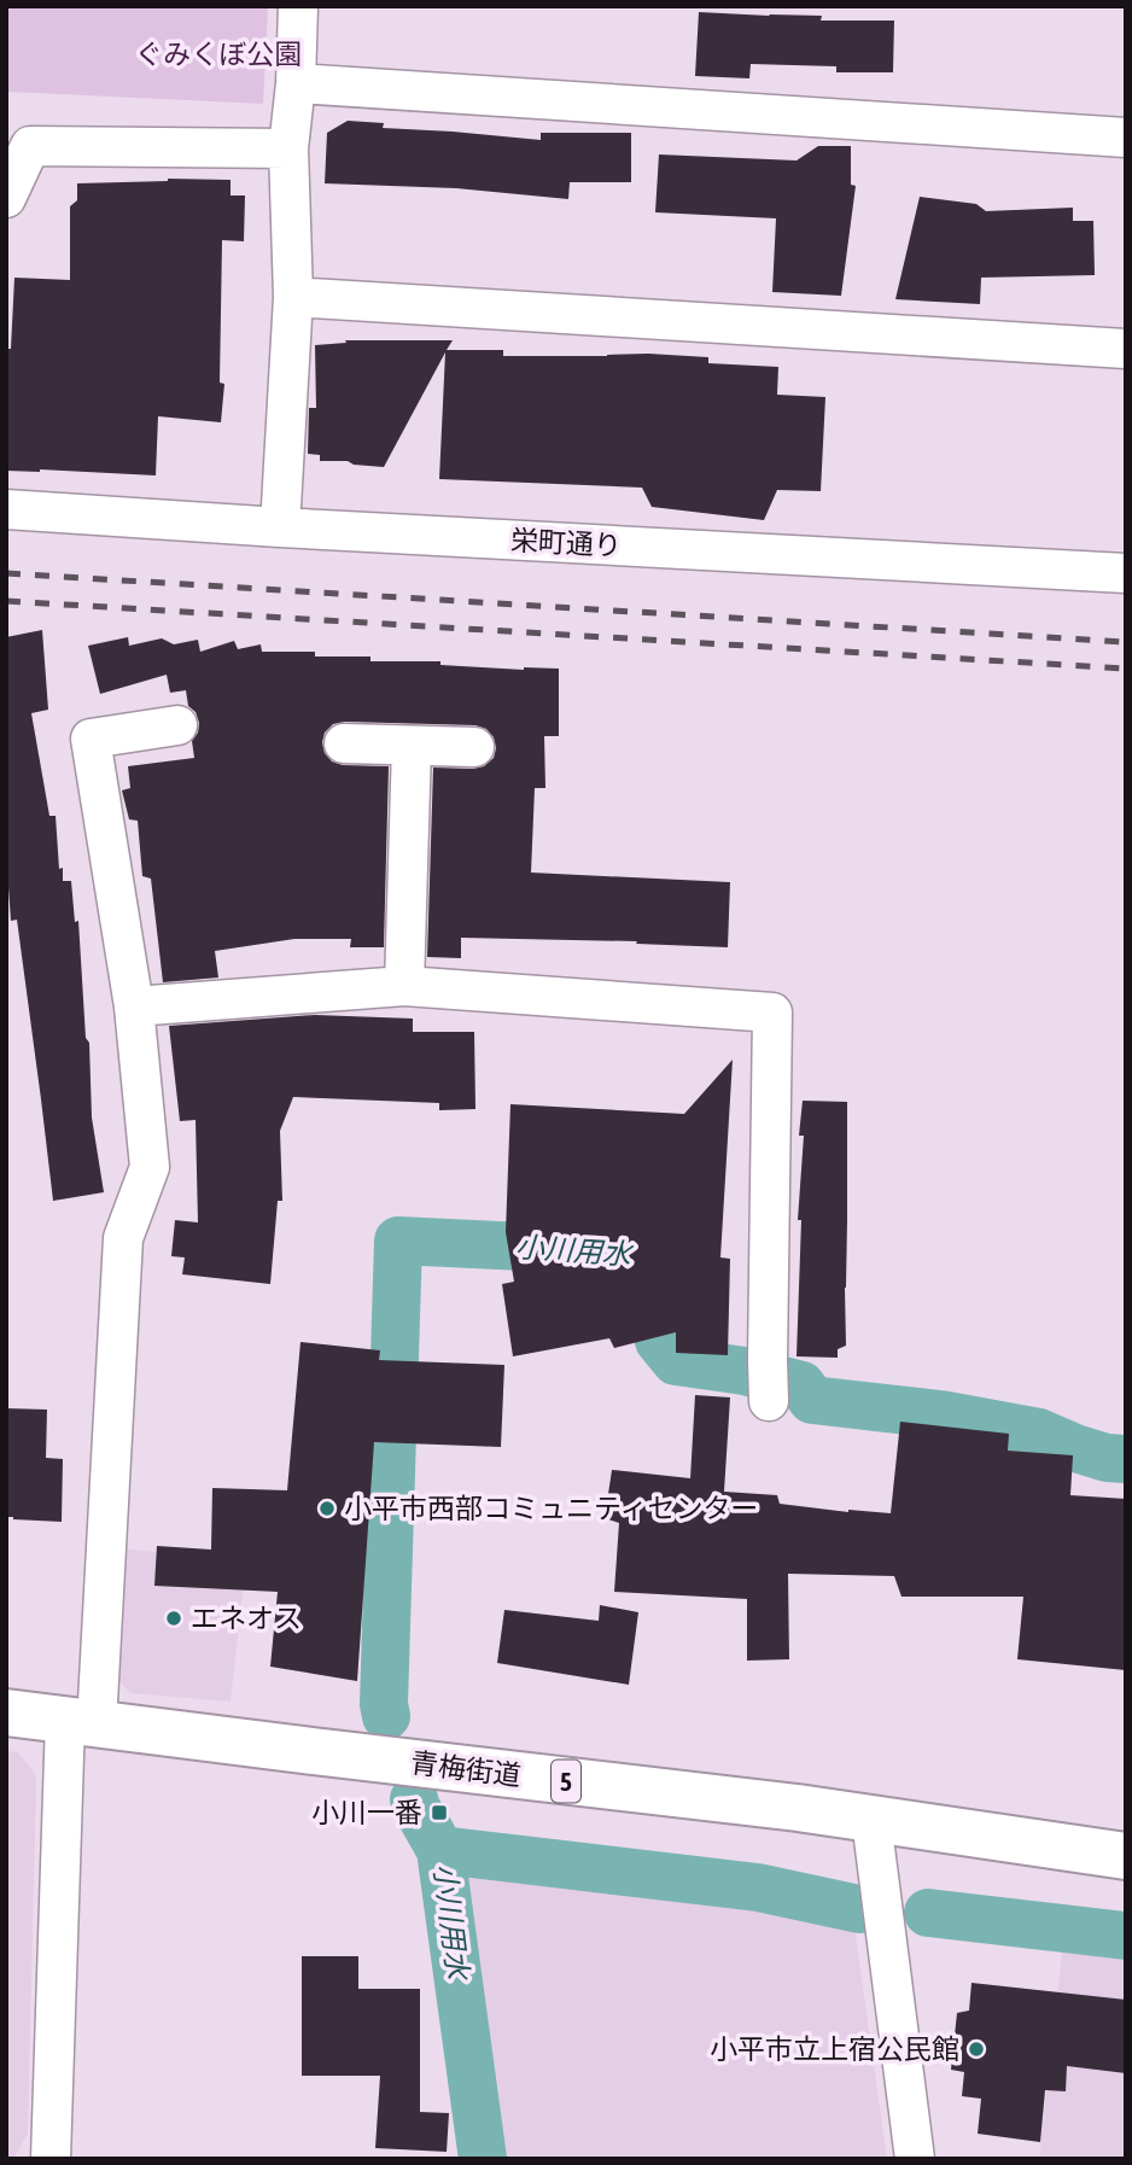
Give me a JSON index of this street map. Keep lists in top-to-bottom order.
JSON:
{
  "streets": {
    "main road": ["青梅街道", "5"],
    "street": ["栄町通り"]
  },
  "water": ["小川用水"],
  "parks": ["ぐみくぼ公園"],
  "places": {
    "other": ["小平市西部コミュニティセンター", "エネオス", "小平市立上宿公民館"],
    "transit": ["小川一番"]
  }
}
